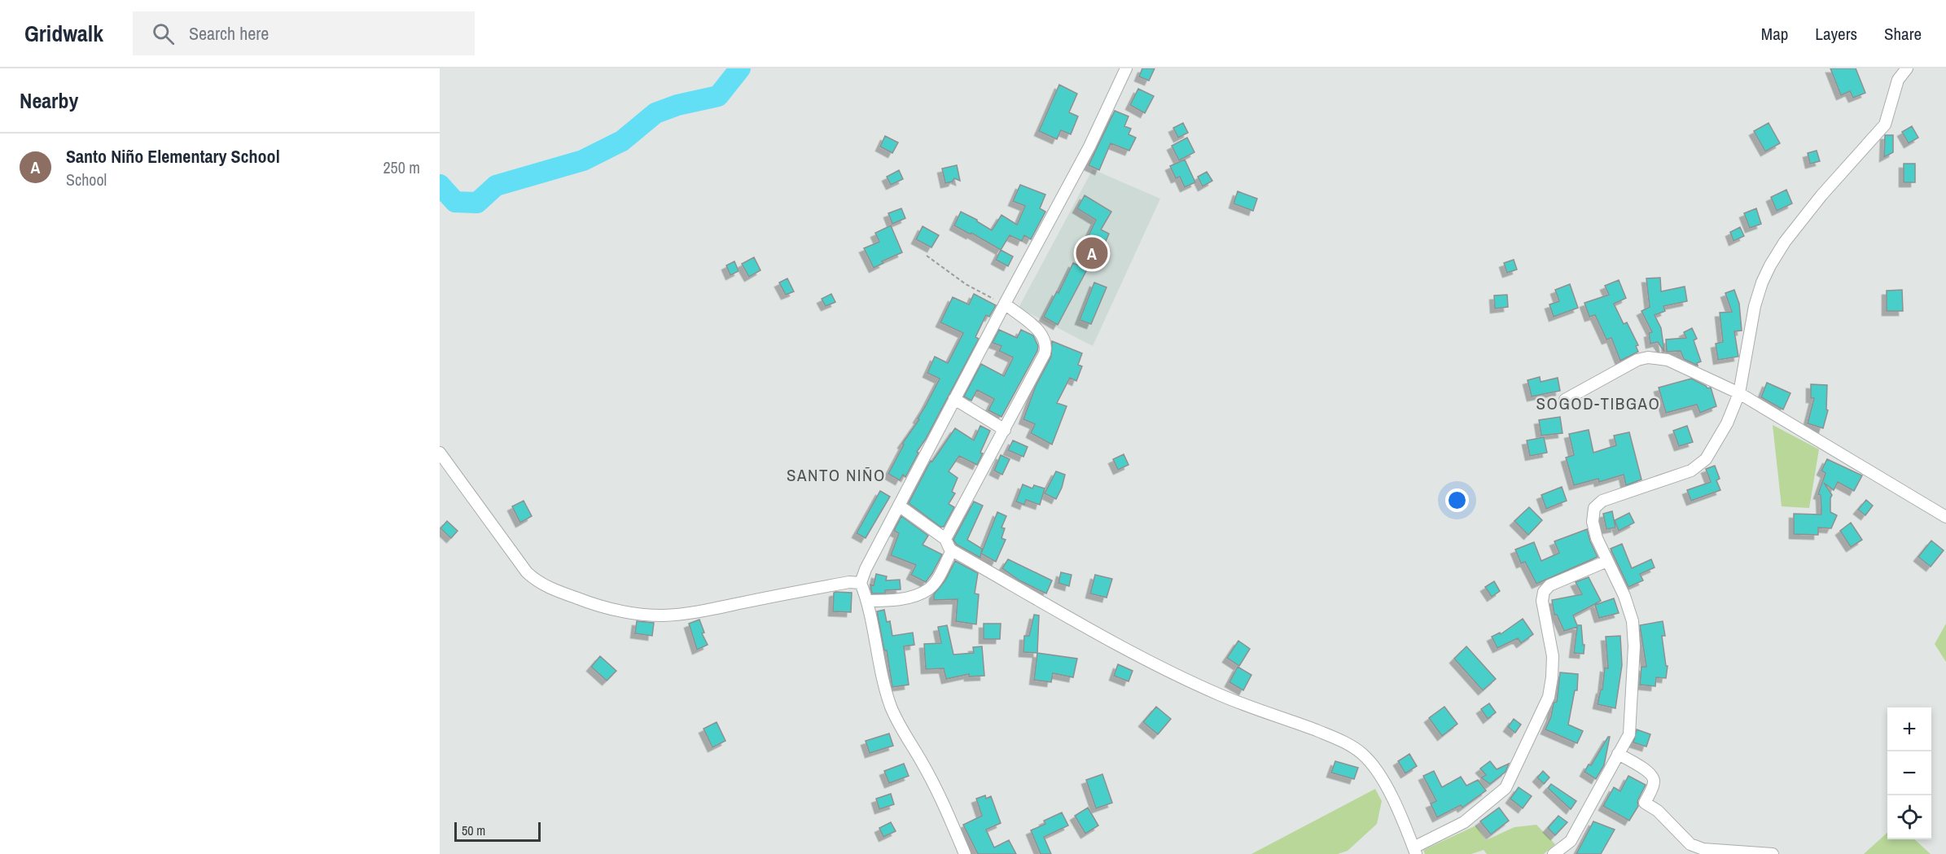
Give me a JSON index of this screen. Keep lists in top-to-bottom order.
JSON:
{
  "districts": ["SOGOD-TIBGAO", "SANTO NIÑO"],
  "scale_bar": "50 m",
  "page": {
    "header": "Gridwalk",
    "search": "Search here",
    "nav": ["Map", "Layers", "Share"],
    "heading": "Nearby",
    "list": [
      {
        "mark": "A",
        "name": "Santo Niño Elementary School",
        "note": "School",
        "value": "250 m"
      }
    ],
    "pins": "A",
    "map_buttons": ["+", "−"],
    "scale": "50 m"
  }
}
